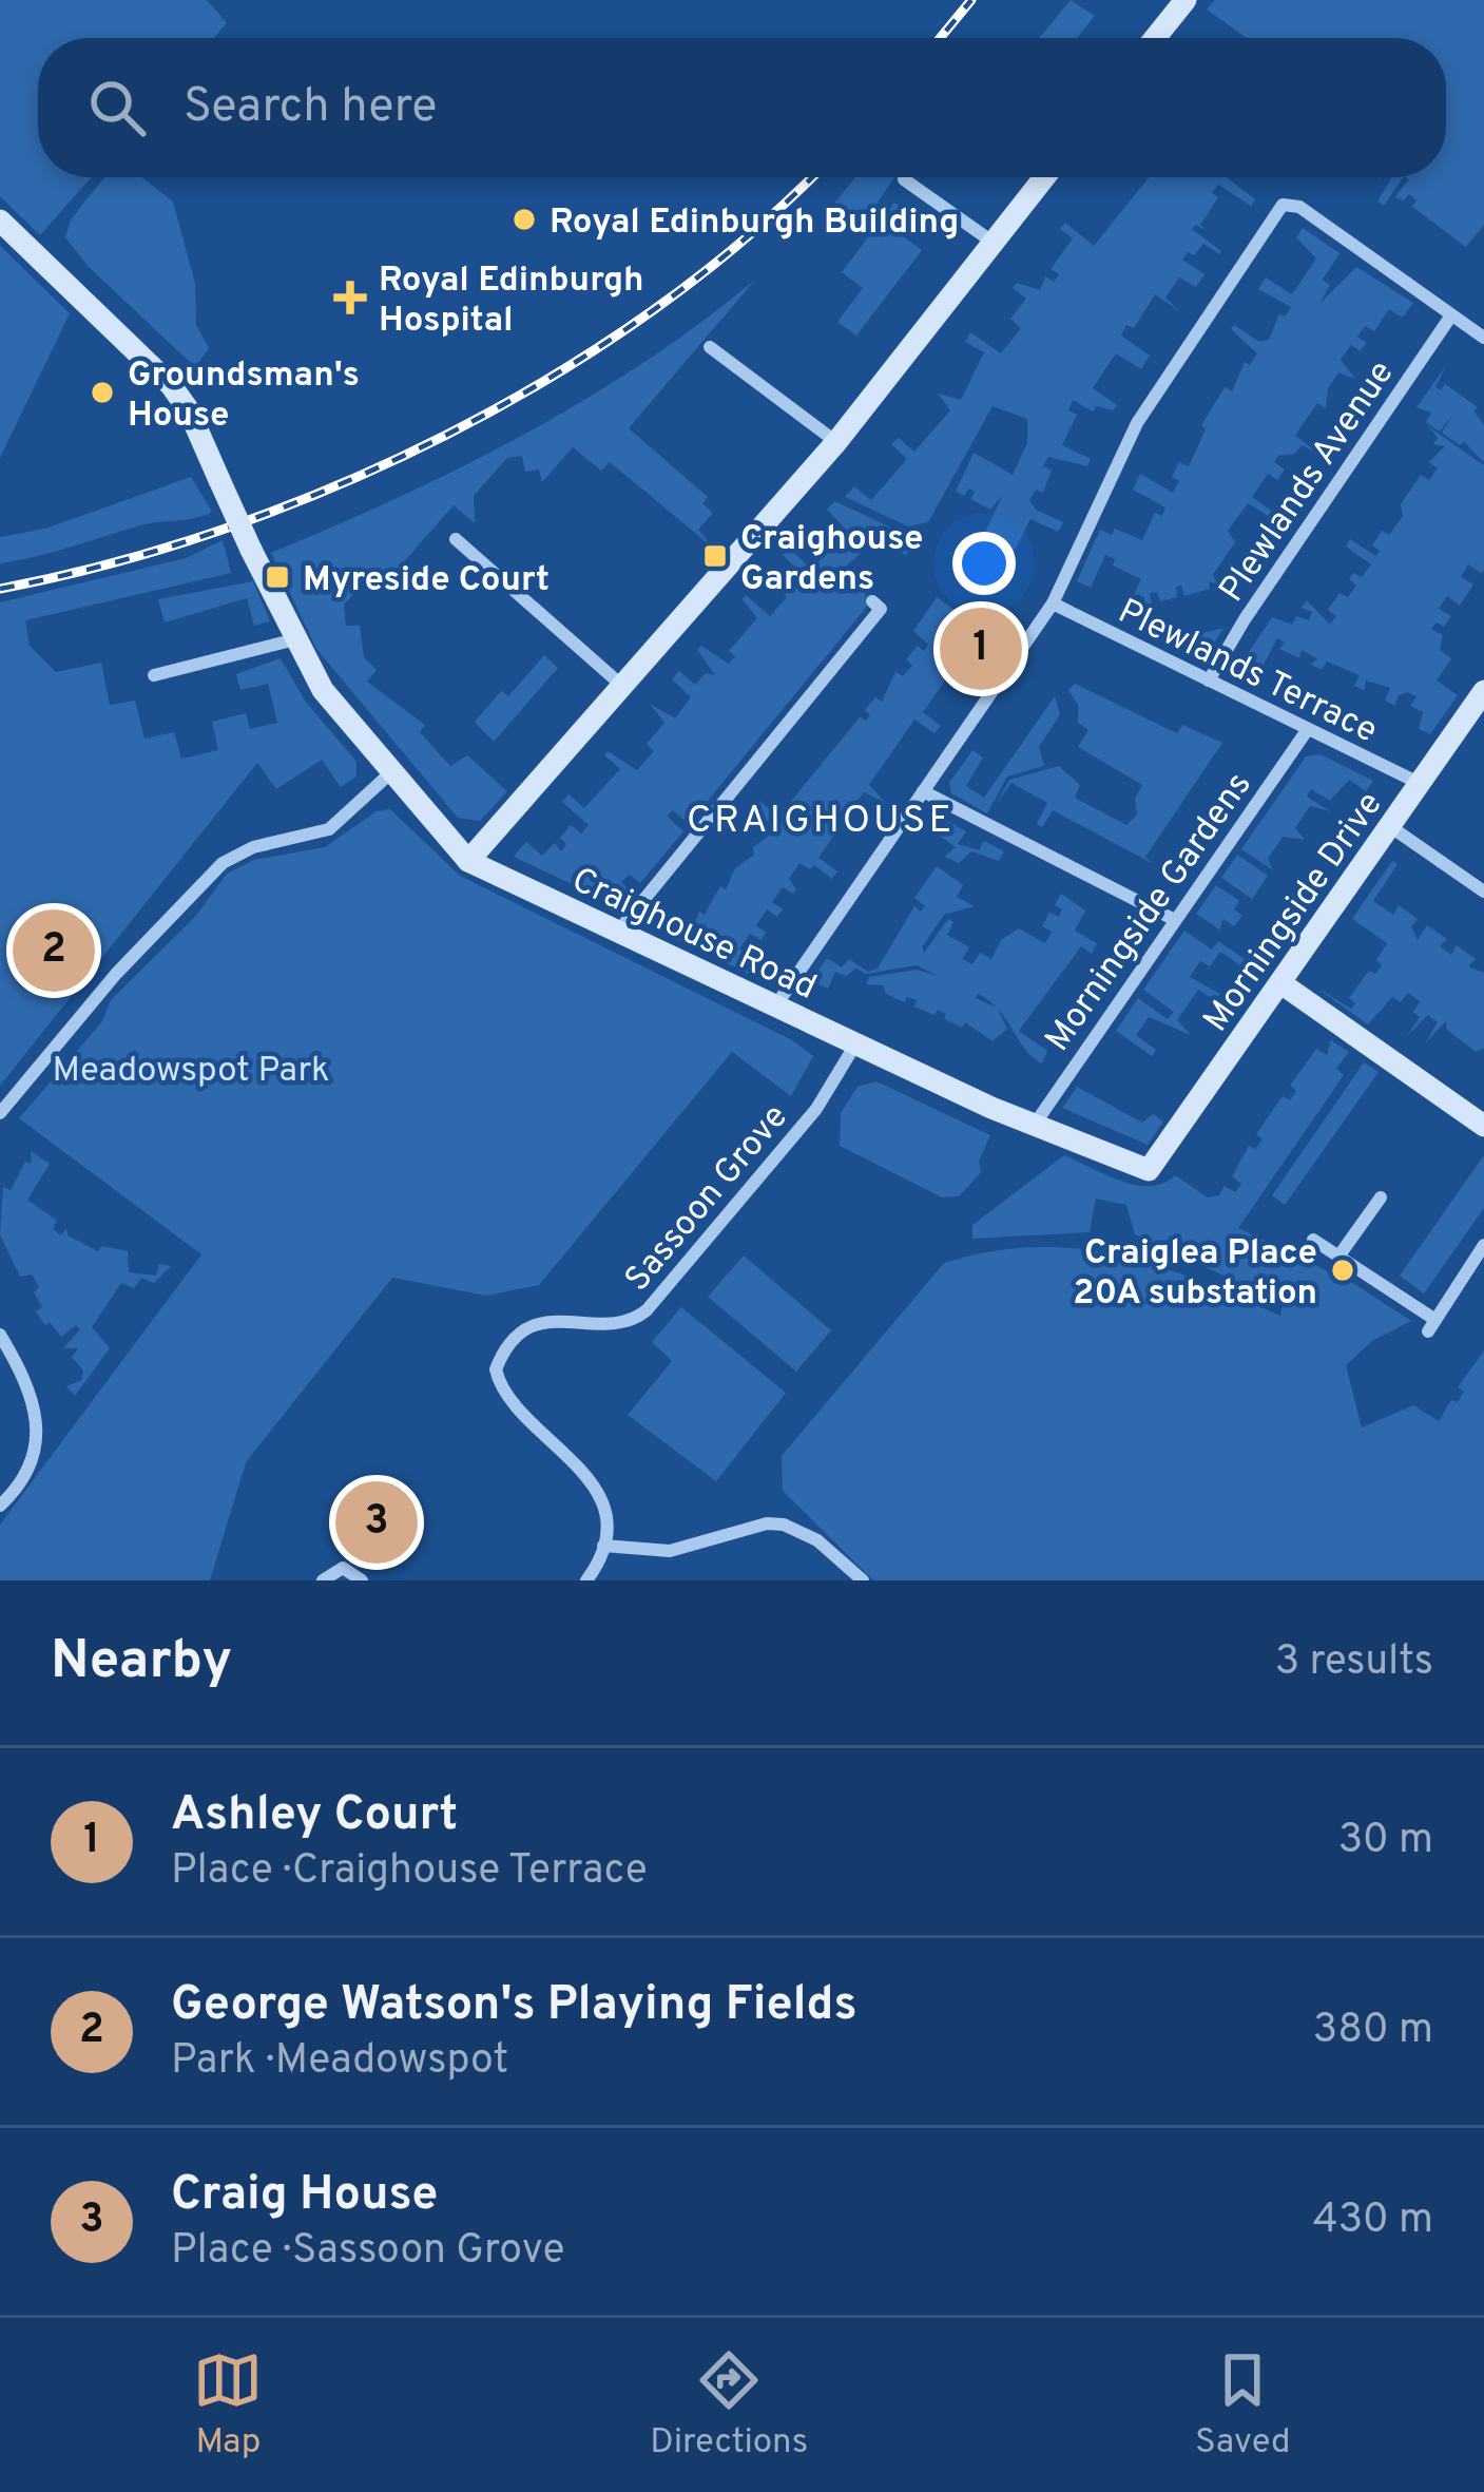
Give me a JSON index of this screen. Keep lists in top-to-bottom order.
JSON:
{
  "streets": {
    "street": [
      "Plewlands Avenue",
      "Plewlands Terrace",
      "Morningside Gardens",
      "Morningside Drive",
      "Craighouse Road",
      "Sassoon Grove"
    ]
  },
  "crossings": [
    ["Plewlands Avenue", "Plewlands Terrace"],
    ["Plewlands Terrace", "Morningside Gardens"],
    ["Plewlands Terrace", "Morningside Drive"],
    ["Morningside Gardens", "Craighouse Road"],
    ["Morningside Drive", "Craighouse Road"],
    ["Craighouse Road", "Sassoon Grove"]
  ],
  "districts": ["CRAIGHOUSE"],
  "parks": ["Meadowspot Park"],
  "places": {
    "other": ["Royal Edinburgh Building", "Groundsman's House", "Craiglea Place 20A substation"],
    "health": ["Royal Edinburgh Hospital"],
    "transit": ["Craighouse Gardens", "Myreside Court"]
  },
  "page": {
    "search": "Search here",
    "pins": ["1", "2", "3"],
    "heading": ["Nearby", "3 results"],
    "list": [
      {
        "mark": "1",
        "name": "Ashley Court",
        "note": "Place · Craighouse Terrace",
        "value": "30 m"
      },
      {
        "mark": "2",
        "name": "George Watson's Playing Fields",
        "note": "Park · Meadowspot",
        "value": "380 m"
      },
      {
        "mark": "3",
        "name": "Craig House",
        "note": "Place · Sassoon Grove",
        "value": "430 m"
      }
    ],
    "nav": ["Map", "Directions", "Saved"]
  }
}
